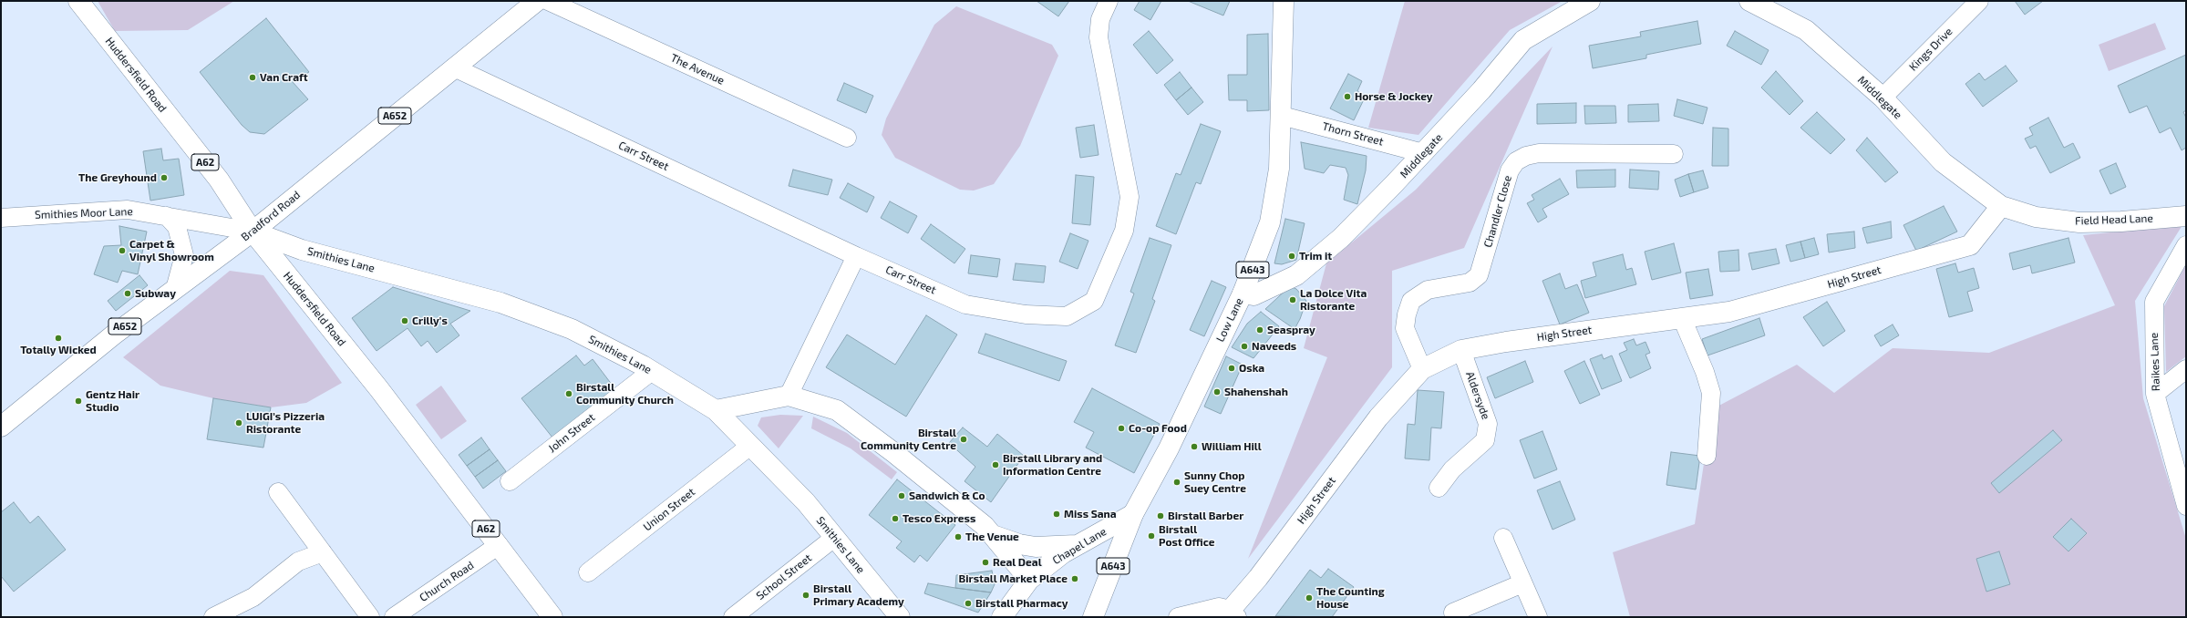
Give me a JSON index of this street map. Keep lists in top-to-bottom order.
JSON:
{
  "streets": {
    "main road": [
      "Huddersfield Road",
      "Middlegate",
      "A652",
      "A62",
      "Bradford Road",
      "Field Head Lane",
      "Smithies Lane",
      "A643",
      "High Street",
      "Low Lane",
      "Chapel Lane"
    ],
    "street": [
      "Kings Drive",
      "The Avenue",
      "Thorn Street",
      "Carr Street",
      "Chandler Close",
      "Smithies Moor Lane",
      "Raikes Lane",
      "Aldersyde",
      "John Street",
      "Union Street",
      "School Street",
      "Church Road"
    ]
  },
  "crossings": [
    ["Kings Drive", "Middlegate"],
    ["Huddersfield Road", "Smithies Moor Lane"],
    ["Huddersfield Road", "Bradford Road"],
    ["Huddersfield Road", "Smithies Lane"],
    ["Huddersfield Road", "Church Road"],
    ["Middlegate", "Thorn Street"],
    ["Middlegate", "Field Head Lane"],
    ["Middlegate", "High Street"],
    ["Middlegate", "Low Lane"],
    ["Thorn Street", "Low Lane"],
    ["Carr Street", "Bradford Road"],
    ["Chandler Close", "High Street"],
    ["Smithies Moor Lane", "Bradford Road"],
    ["Smithies Moor Lane", "Smithies Lane"],
    ["Bradford Road", "Smithies Lane"],
    ["Field Head Lane", "High Street"],
    ["Smithies Lane", "John Street"],
    ["Smithies Lane", "Union Street"],
    ["Smithies Lane", "School Street"],
    ["High Street", "Aldersyde"],
    ["Low Lane", "Chapel Lane"]
  ],
  "places": [
    "Van Craft",
    "Horse & Jockey",
    "The Greyhound",
    "Carpet & Vinyl Showroom",
    "Trim it",
    "Subway",
    "La Dolce Vita Ristorante",
    "Crilly's",
    "Seaspray",
    "Totally Wicked",
    "Naveeds",
    "Oska",
    "Shahenshah",
    "Birstall Community Church",
    "Gentz Hair Studio",
    "LUIGI’s Pizzeria Ristorante",
    "Co-op Food",
    "Birstall Community Centre",
    "William Hill",
    "Birstall Library and Information Centre",
    "Sunny Chop Suey Centre",
    "Sandwich & Co",
    "Miss Sana",
    "Birstall Barber",
    "Tesco Express",
    "Birstall Post Office",
    "The Venue",
    "Real Deal",
    "Birstall Market Place",
    "Birstall Primary Academy",
    "The Counting House",
    "Birstall Pharmacy"
  ]
}
